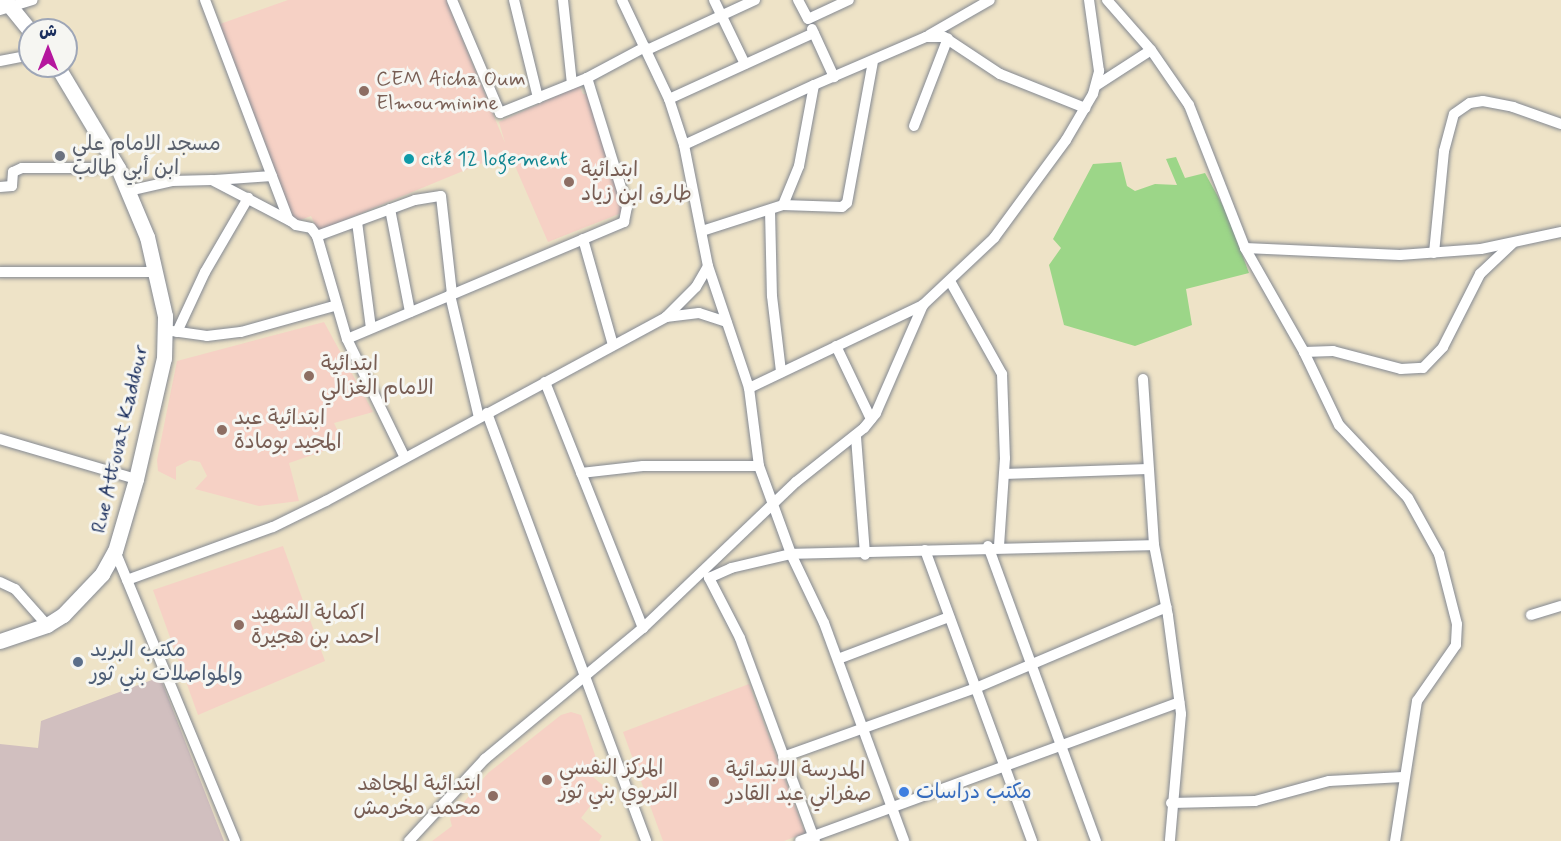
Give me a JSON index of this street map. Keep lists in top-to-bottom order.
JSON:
{
  "streets": {
    "street": ["Rue Attouat Kaddour"]
  },
  "places": [
    "CEM Aicha Oum Elmouminine",
    "مسجد الامام علي ابن أبي طالب",
    "cité 12 logement",
    "ابتدائية طارق ابن زياد",
    "ابتدائية الامام الغزالي",
    "ابتدائية عبد المجيد بومادة",
    "اكماية الشهيد احمد بن هجيرة",
    "مكتب البريد والمواصلات بني ثور",
    "المركز النفسي التربوي بني ثور",
    "المدرسة الابتدائية صفراني عبد القادر",
    "مكتب دراسات",
    "ابتدائية المجاهد محمد مخرمش"
  ],
  "north": "top"
}
